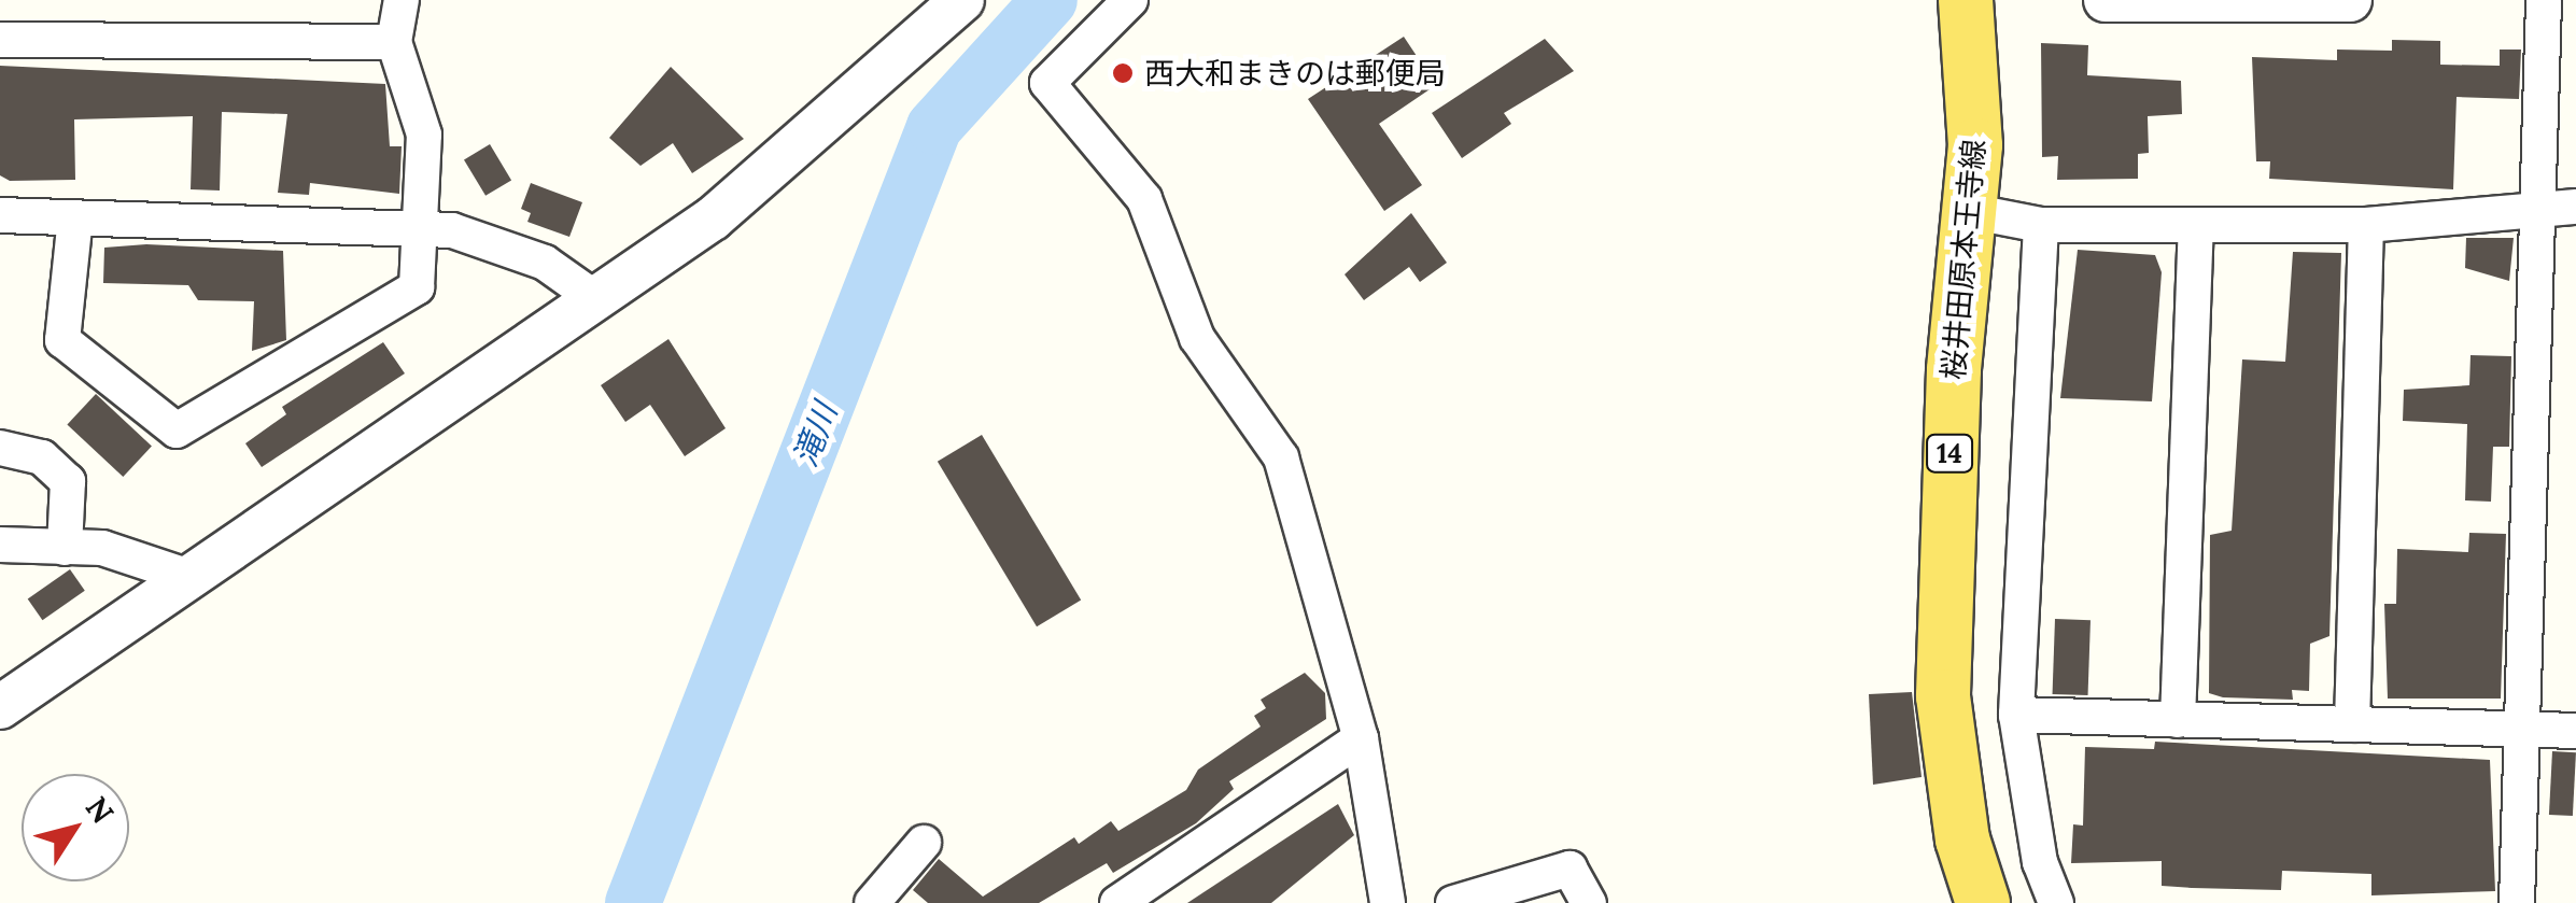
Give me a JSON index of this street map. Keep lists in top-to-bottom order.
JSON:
{
  "streets": {
    "main road": ["桜井田原本王寺線", "14"]
  },
  "water": ["滝川"],
  "places": ["西大和まきのは郵便局"],
  "north": "top right"
}
